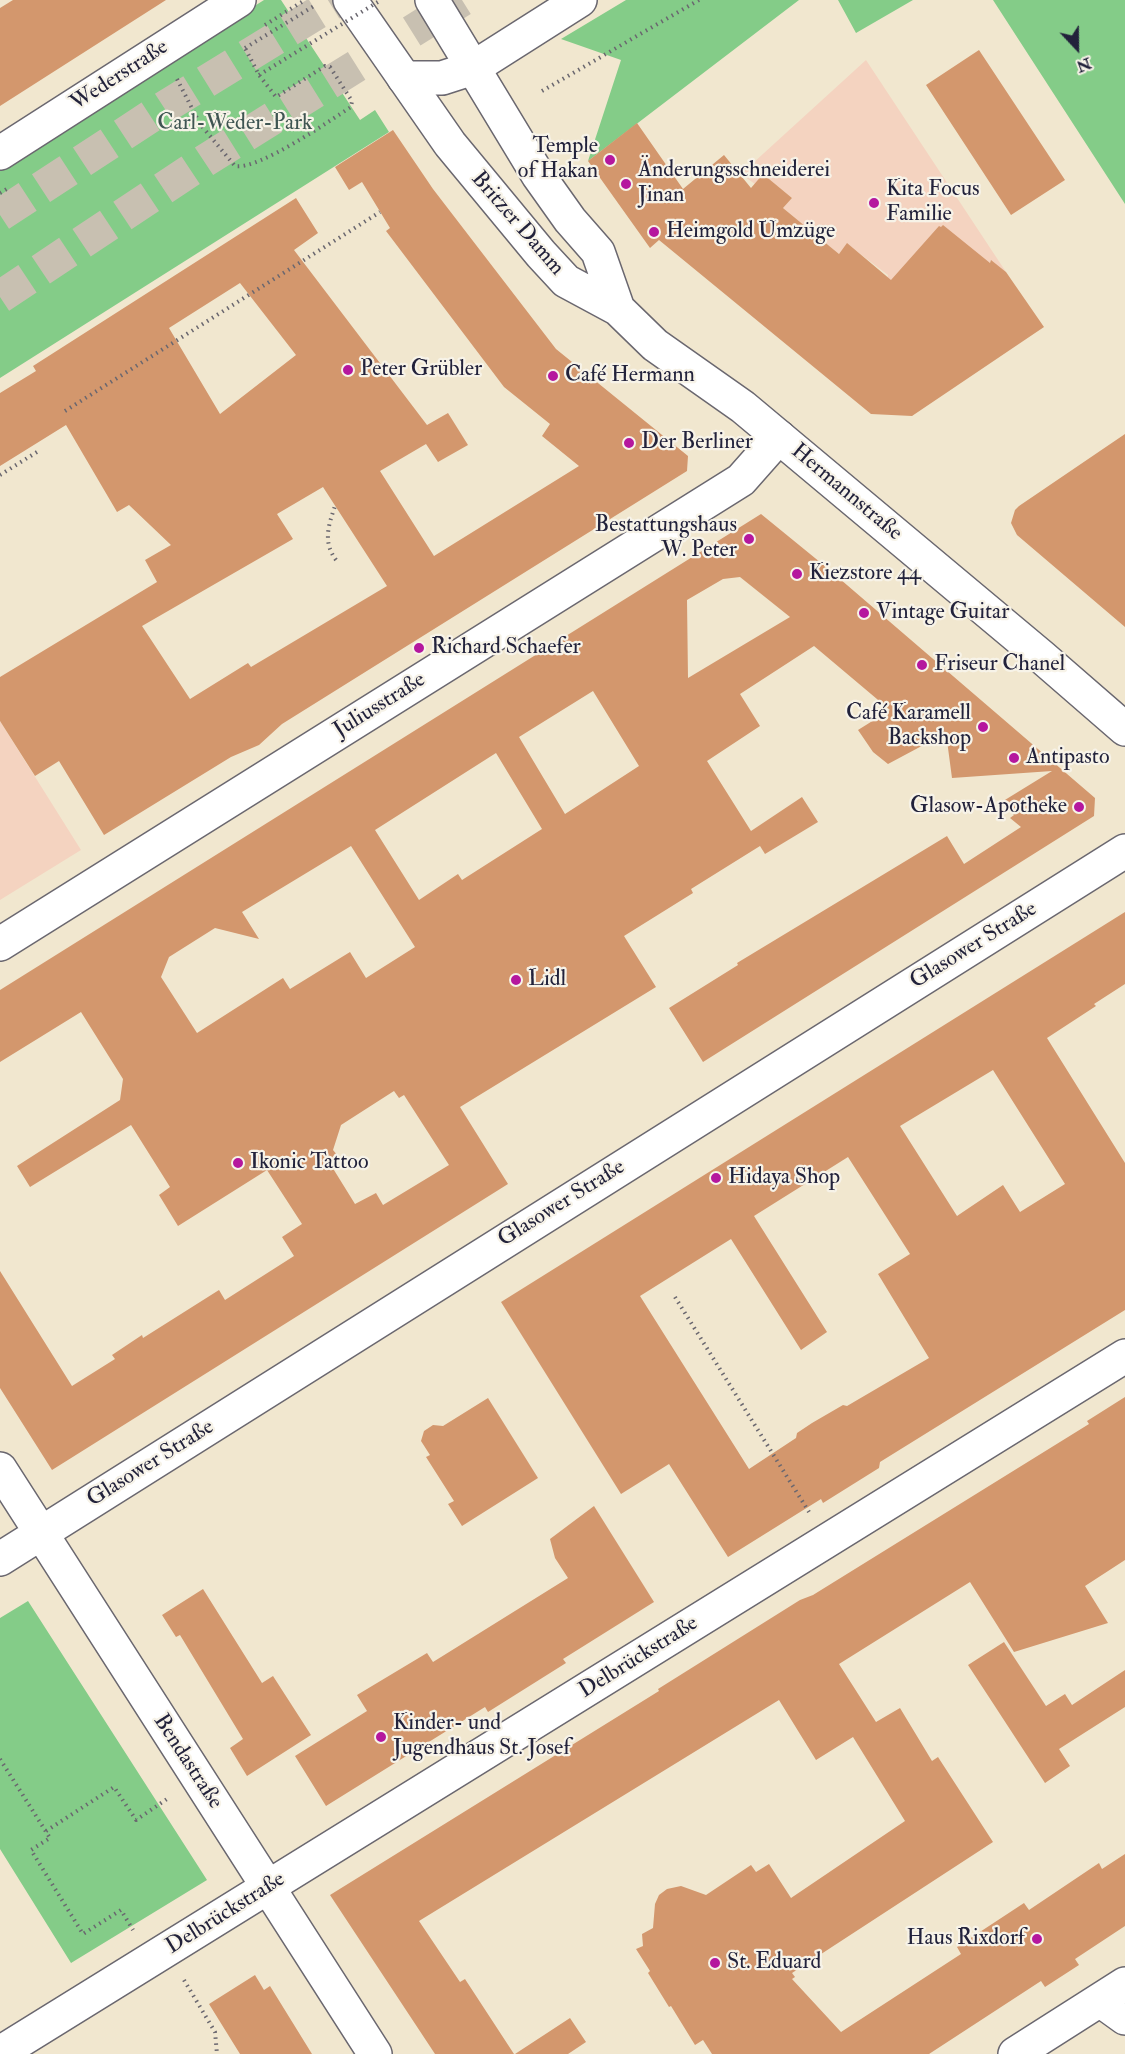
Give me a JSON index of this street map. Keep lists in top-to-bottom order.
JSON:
{
  "streets": {
    "main road": [
      "Wederstraße",
      "Britzer Damm",
      "Hermannstraße",
      "Juliusstraße",
      "Glasower Straße",
      "Delbrückstraße",
      "Bendastraße"
    ]
  },
  "crossings": [
    ["Britzer Damm", "Hermannstraße"],
    ["Hermannstraße", "Juliusstraße"],
    ["Glasower Straße", "Bendastraße"],
    ["Delbrückstraße", "Bendastraße"]
  ],
  "parks": ["Carl-Weder-Park"],
  "places": [
    "Temple of Hakan",
    "Änderungsschneiderei Jinan",
    "Kita Focus Familie",
    "Heimgold Umzüge",
    "Peter Grübler",
    "Café Hermann",
    "Der Berliner",
    "Bestattungshaus W. Peter",
    "Kiezstore 44",
    "Vintage Guitar",
    "Richard Schaefer",
    "Friseur Chanel",
    "Café Karamell Backshop",
    "Antipasto",
    "Glasow-Apotheke",
    "Lidl",
    "Ikonic Tattoo",
    "Hidaya Shop",
    "Kinder- und Jugendhaus St. Josef",
    "Haus Rixdorf",
    "St. Eduard"
  ],
  "north": "bottom"
}
